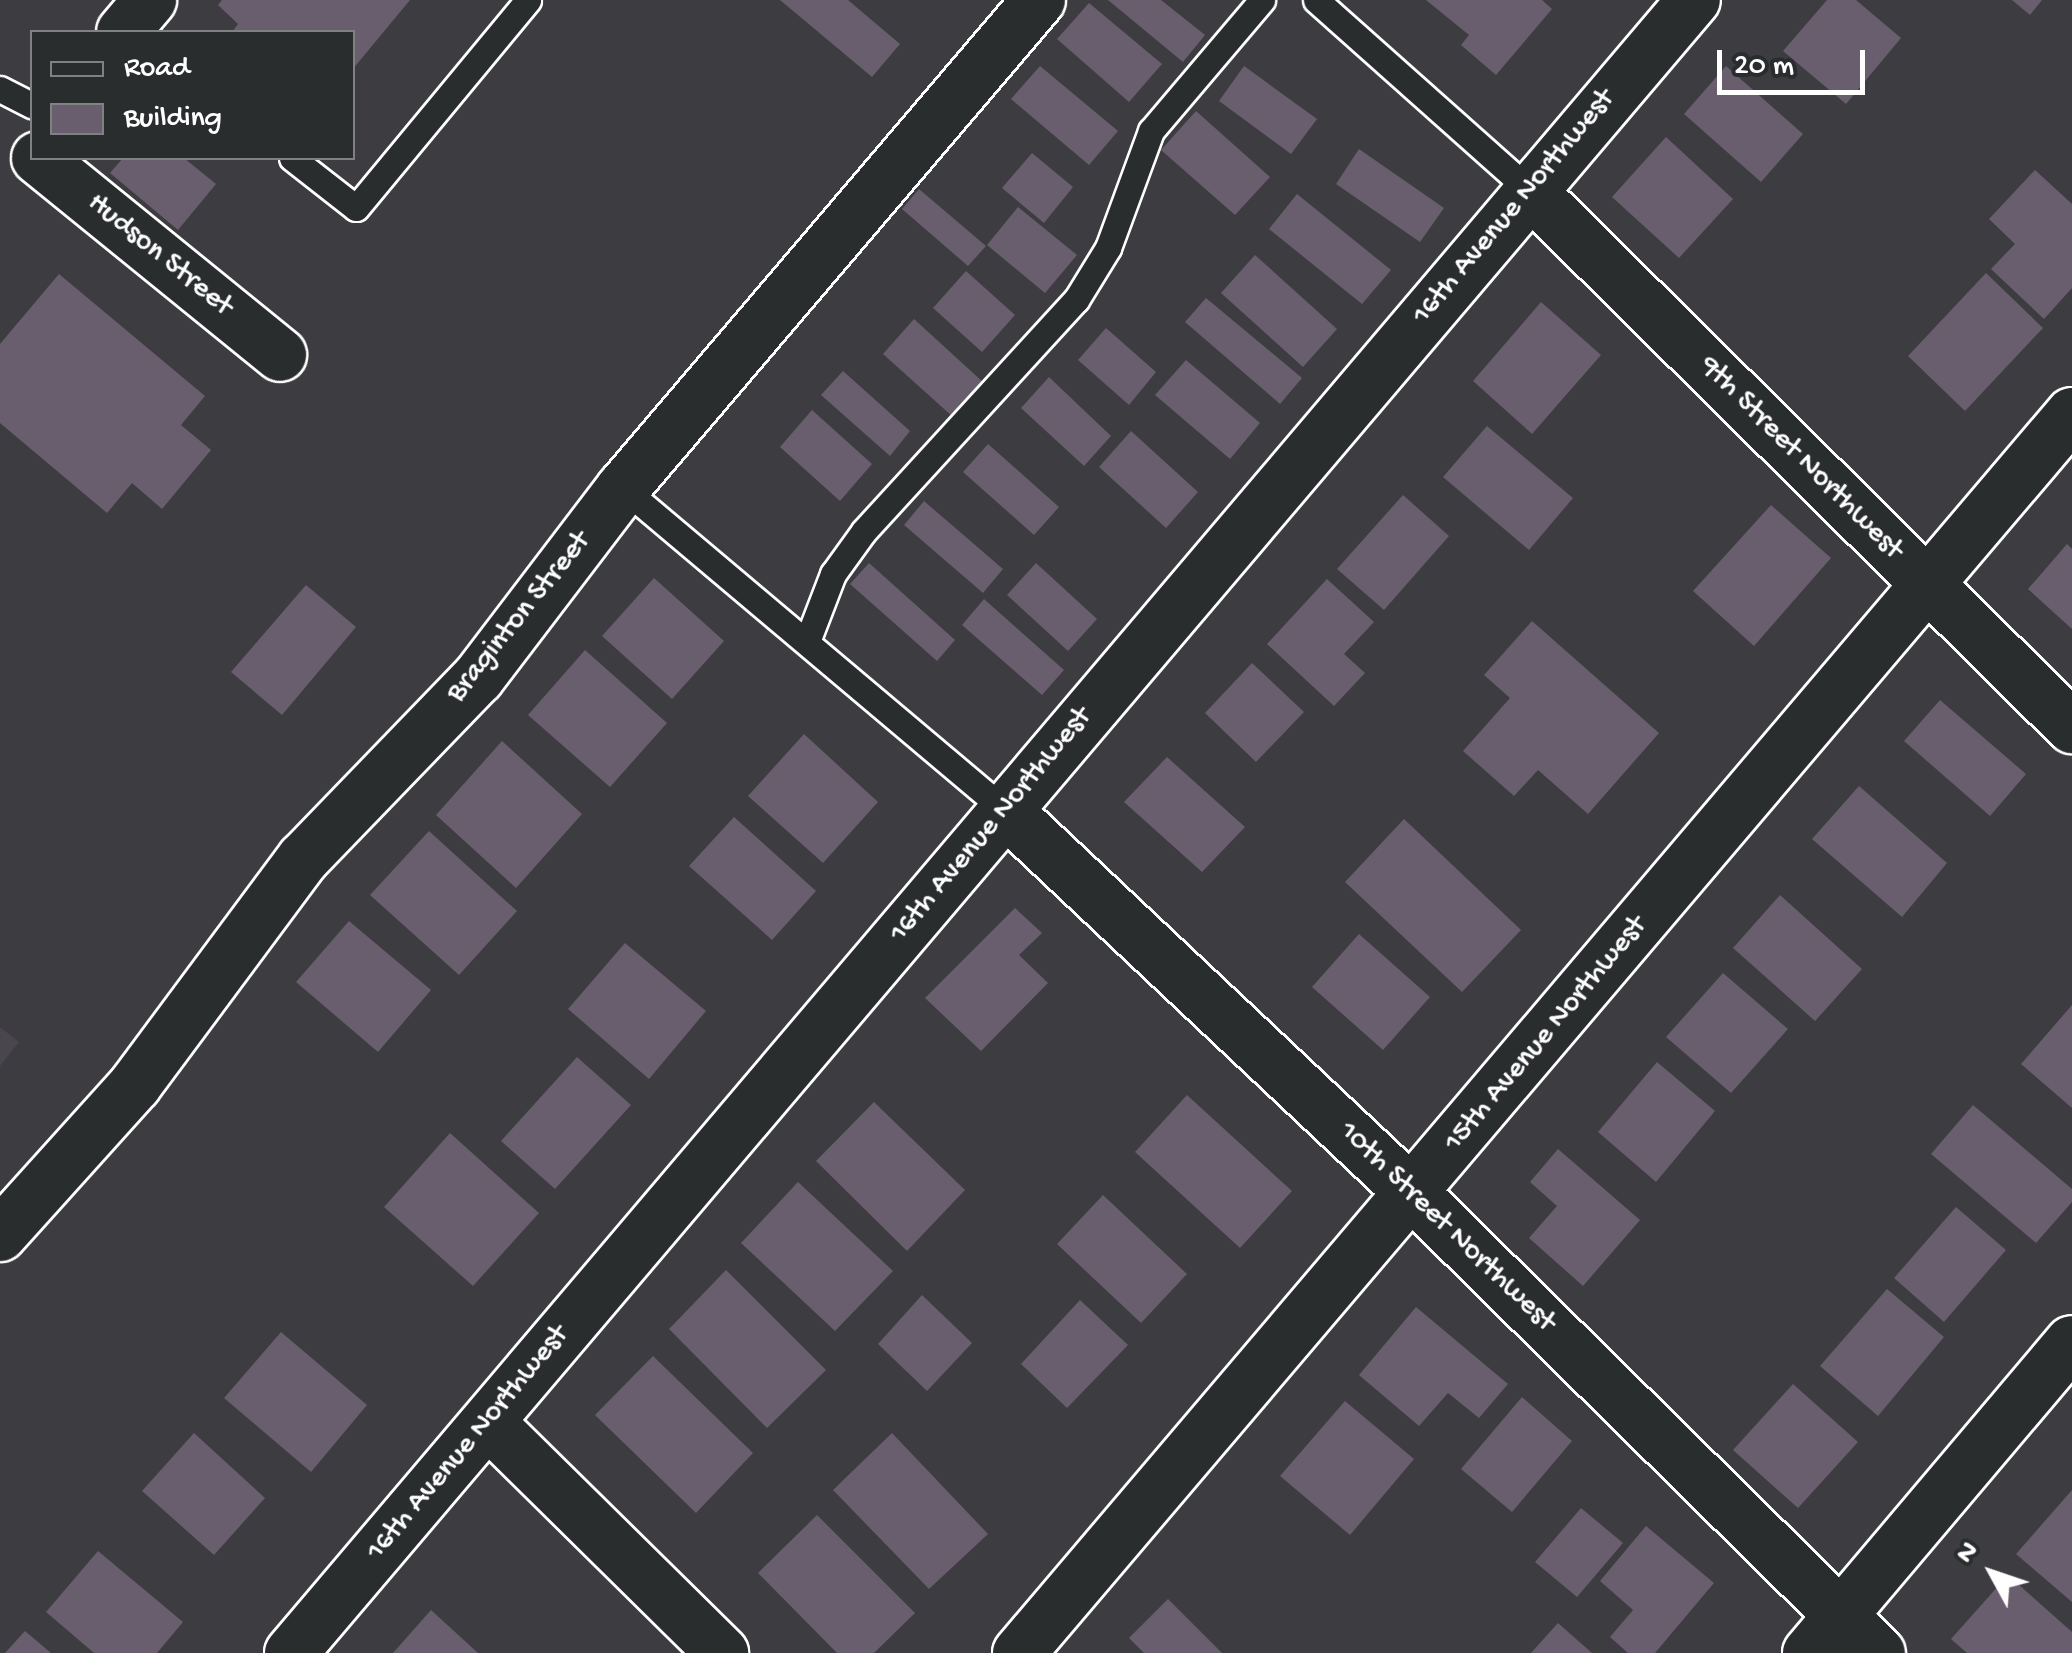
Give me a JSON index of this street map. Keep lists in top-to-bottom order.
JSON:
{
  "streets": {
    "street": [
      "16th Avenue Northwest",
      "Hudson Street",
      "9th Street Northwest",
      "Braginton Street",
      "15th Avenue Northwest",
      "10th Street Northwest"
    ]
  },
  "crossings": [
    ["16th Avenue Northwest", "9th Street Northwest"],
    ["16th Avenue Northwest", "10th Street Northwest"],
    ["9th Street Northwest", "15th Avenue Northwest"],
    ["15th Avenue Northwest", "10th Street Northwest"]
  ],
  "legend": ["Road", "Building"],
  "scale_bar": "20 m",
  "north": "top left"
}
